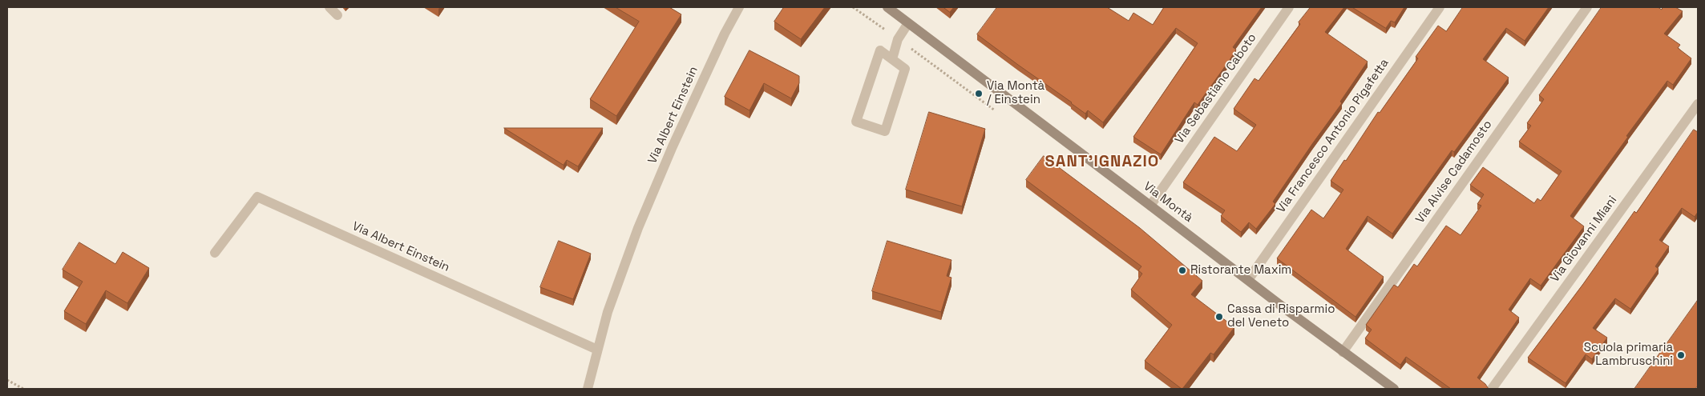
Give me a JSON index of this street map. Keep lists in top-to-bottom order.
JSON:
{
  "streets": {
    "main road": ["Via Montà"],
    "street": [
      "Via Sebastiano Caboto",
      "Via Albert Einstein",
      "Via Francesco Antonio Pigafetta",
      "Via Alvise Cadamosto",
      "Via Giovanni Miani"
    ]
  },
  "crossings": [
    ["Via Sebastiano Caboto", "Via Montà"],
    ["Via Francesco Antonio Pigafetta", "Via Montà"],
    ["Via Alvise Cadamosto", "Via Montà"]
  ],
  "districts": ["SANT'IGNAZIO"],
  "places": [
    "Via Montà / Einstein",
    "Ristorante Maxim",
    "Cassa di Risparmio del Veneto",
    "Scuola primaria Lambruschini"
  ]
}
